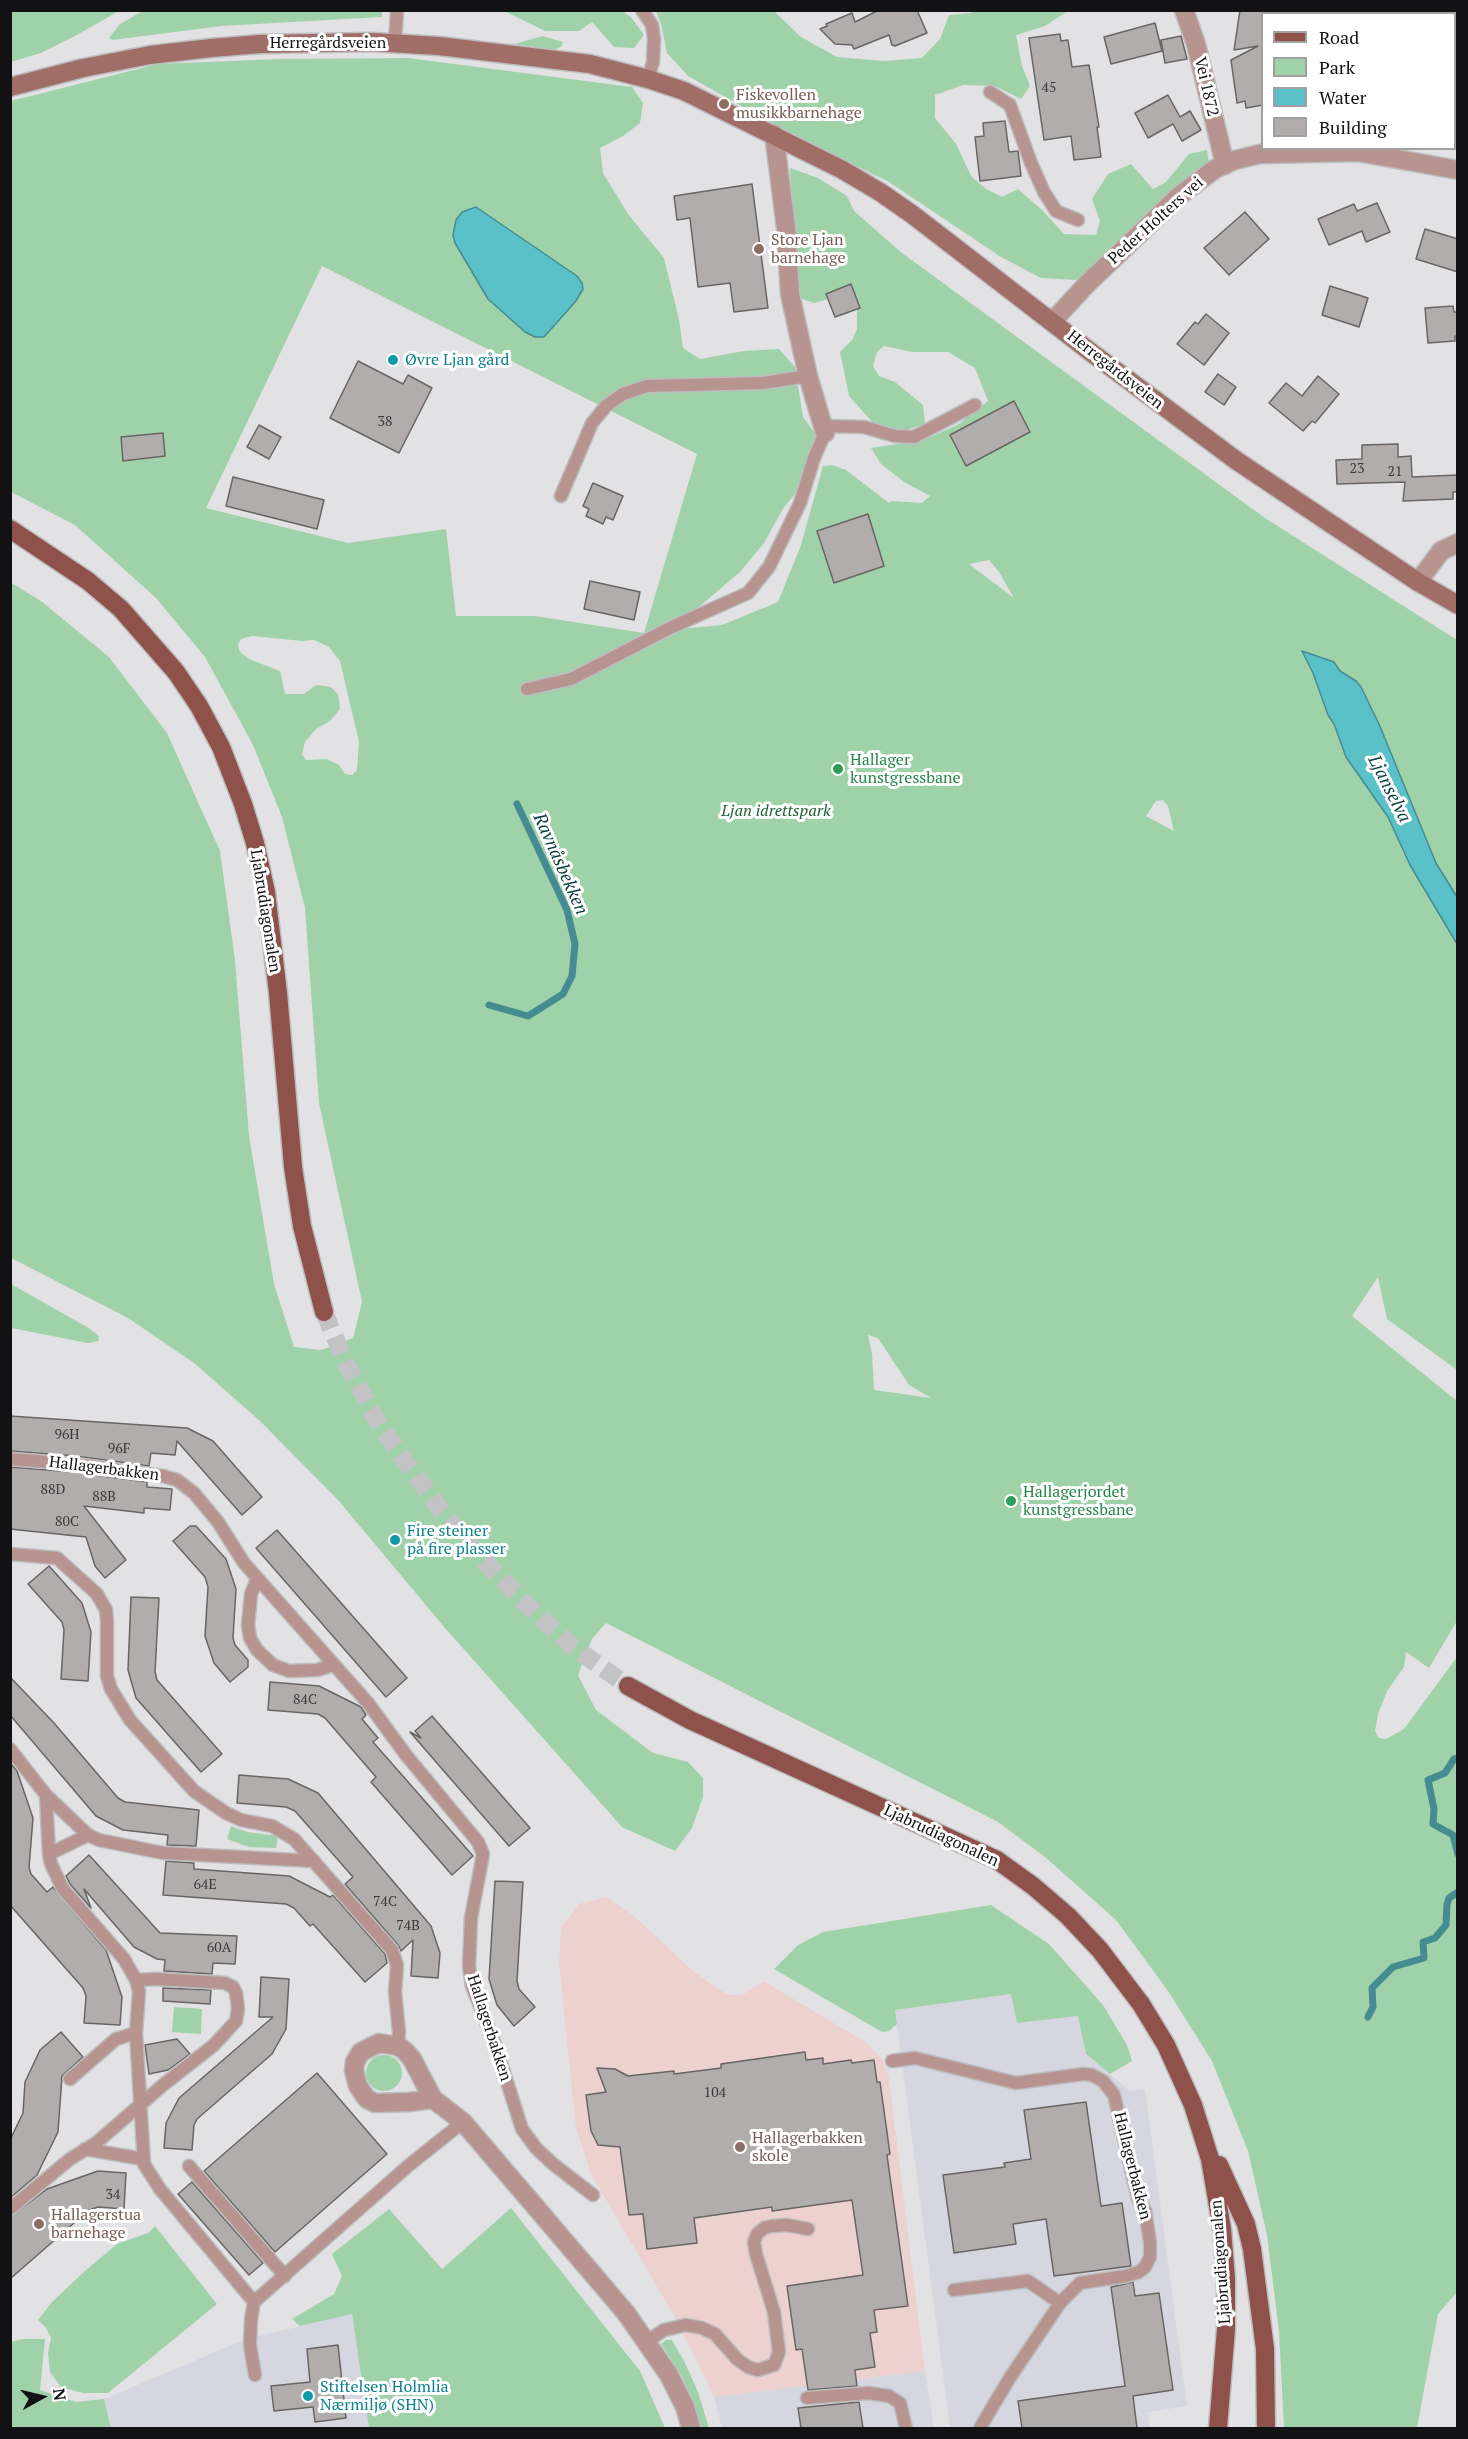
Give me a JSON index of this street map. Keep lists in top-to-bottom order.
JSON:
{
  "streets": {
    "main road": ["Ljabrudiagonalen"],
    "street": ["Herregårdsveien", "Vei 1872", "Peder Holters vei"],
    "lane": ["Hallagerbakken"]
  },
  "crossings": [
    ["Herregårdsveien", "Peder Holters vei"],
    ["Vei 1872", "Peder Holters vei"]
  ],
  "water": ["Ljanselva", "Ravnåsbekken"],
  "parks": ["Ljan idrettspark"],
  "places": [
    "Fiskevollen musikkbarnehage",
    "Store Ljan barnehage",
    "Øvre Ljan gård",
    "Hallager kunstgressbane",
    "Hallagerjordet kunstgressbane",
    "Fire steiner på fire plasser",
    "Hallagerbakken skole",
    "Hallagerstua barnehage",
    "Stiftelsen Holmlia Nærmiljø (SHN)"
  ],
  "house_numbers": [
    "45",
    "38",
    "23",
    "21",
    "96H",
    "96F",
    "88D",
    "88B",
    "80C",
    "84C",
    "64E",
    "74C",
    "74B",
    "60A",
    "104",
    "34"
  ],
  "legend": [
    "Road",
    "Park",
    "Water",
    "Building"
  ],
  "north": "right"
}
